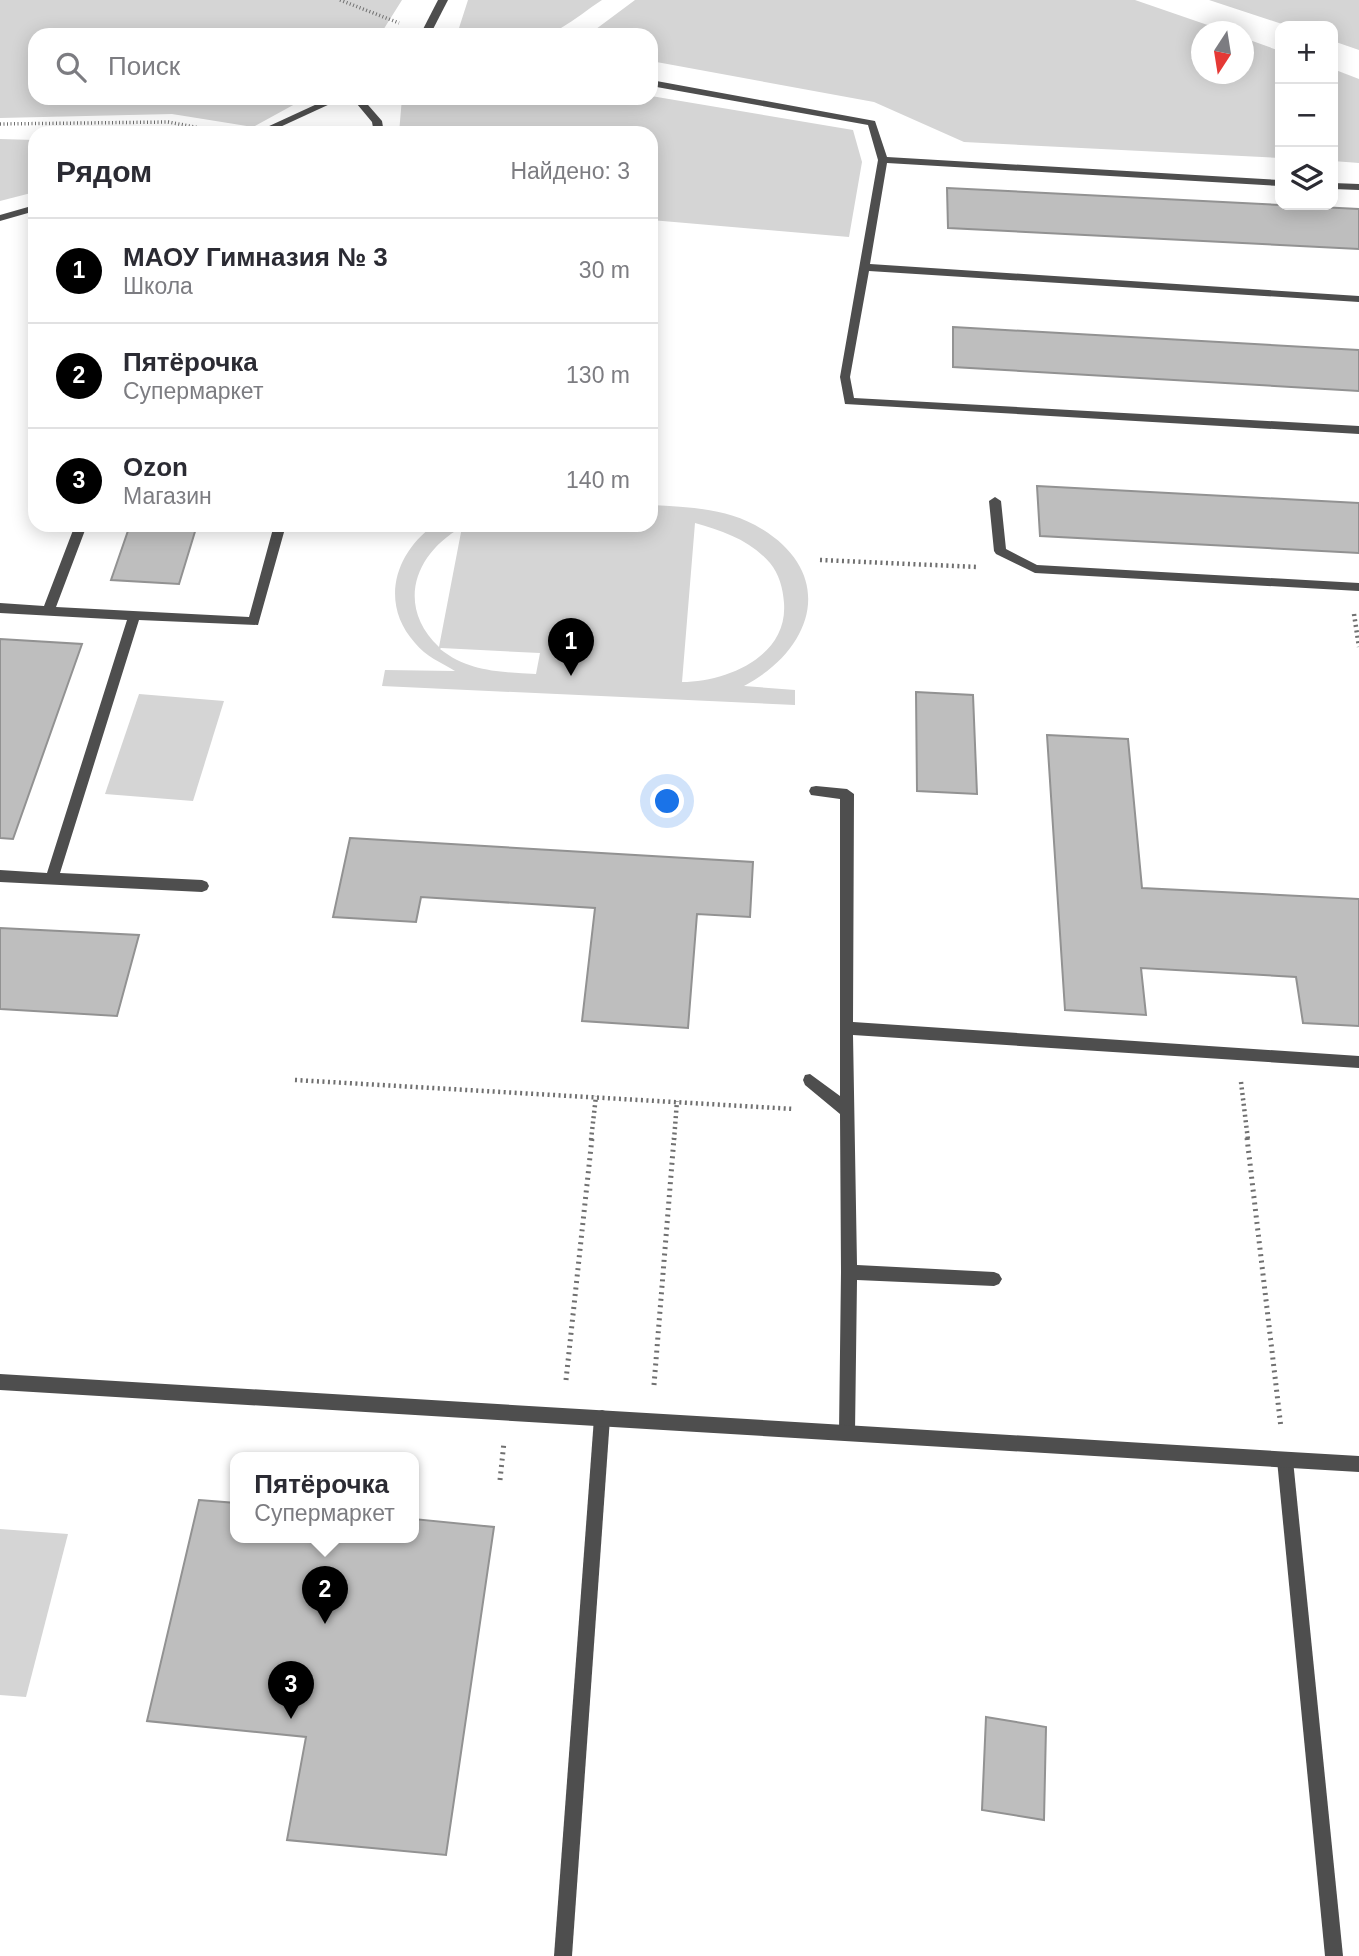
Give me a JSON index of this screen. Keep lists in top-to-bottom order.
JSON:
{
  "north": "bottom",
  "page": {
    "map_buttons": ["+", "−"],
    "search": "Поиск",
    "heading": ["Рядом", "Найдено: 3"],
    "list": [
      {
        "mark": "1",
        "name": "МАОУ Гимназия № 3",
        "note": "Школа",
        "value": "30 m"
      },
      {
        "mark": "2",
        "name": "Пятёрочка",
        "note": "Супермаркет",
        "value": "130 m"
      },
      {
        "mark": "3",
        "name": "Ozon",
        "note": "Магазин",
        "value": "140 m"
      }
    ],
    "pins": ["1", "2", "3"],
    "popup": ["Пятёрочка", "Супермаркет"]
  }
}
